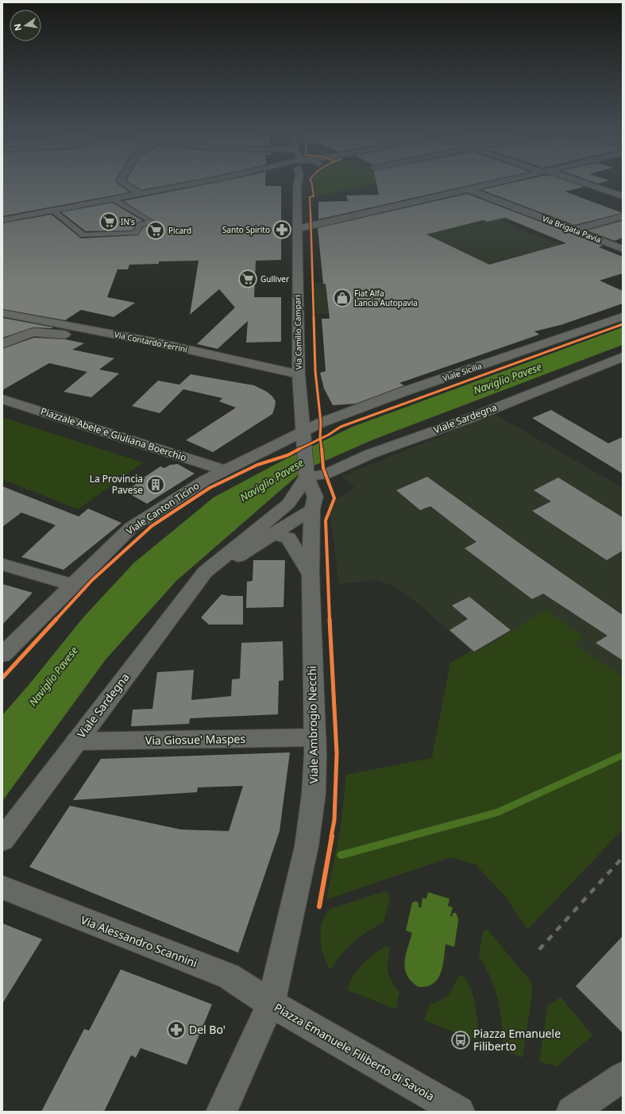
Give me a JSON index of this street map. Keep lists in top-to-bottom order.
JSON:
{
  "streets": {
    "street": [
      "Via Brigata Pavia",
      "Via Camillo Campari",
      "Via Contardo Ferrini",
      "Viale Sicilia",
      "Viale Sardegna",
      "Piazzale Abele e Giuliana Boerchio",
      "Viale Canton Ticino",
      "Viale Ambrogio Necchi",
      "Via Giosue' Maspes",
      "Via Alessandro Scannini",
      "Piazza Emanuele Filiberto di Savoia"
    ]
  },
  "crossings": [
    ["Via Camillo Campari", "Via Contardo Ferrini"],
    ["Via Camillo Campari", "Viale Sicilia"],
    ["Via Camillo Campari", "Viale Sardegna"],
    ["Via Camillo Campari", "Viale Canton Ticino"],
    ["Viale Sicilia", "Viale Canton Ticino"],
    ["Viale Sardegna", "Viale Ambrogio Necchi"],
    ["Viale Sardegna", "Via Giosue' Maspes"],
    ["Piazzale Abele e Giuliana Boerchio", "Viale Canton Ticino"],
    ["Viale Ambrogio Necchi", "Via Giosue' Maspes"],
    ["Viale Ambrogio Necchi", "Via Alessandro Scannini"],
    ["Viale Ambrogio Necchi", "Piazza Emanuele Filiberto di Savoia"],
    ["Via Alessandro Scannini", "Piazza Emanuele Filiberto di Savoia"]
  ],
  "water": ["Naviglio Pavese"],
  "places": {
    "supermarket": ["IN's", "Picard", "Gulliver"],
    "pharmacy": ["Santo Spirito", "Del Bo'"],
    "shop": ["Fiat Alfa Lancia Autopavia"],
    "building": ["La Provincia Pavese"],
    "bus stop": ["Piazza Emanuele Filiberto"]
  },
  "north": "left"
}
